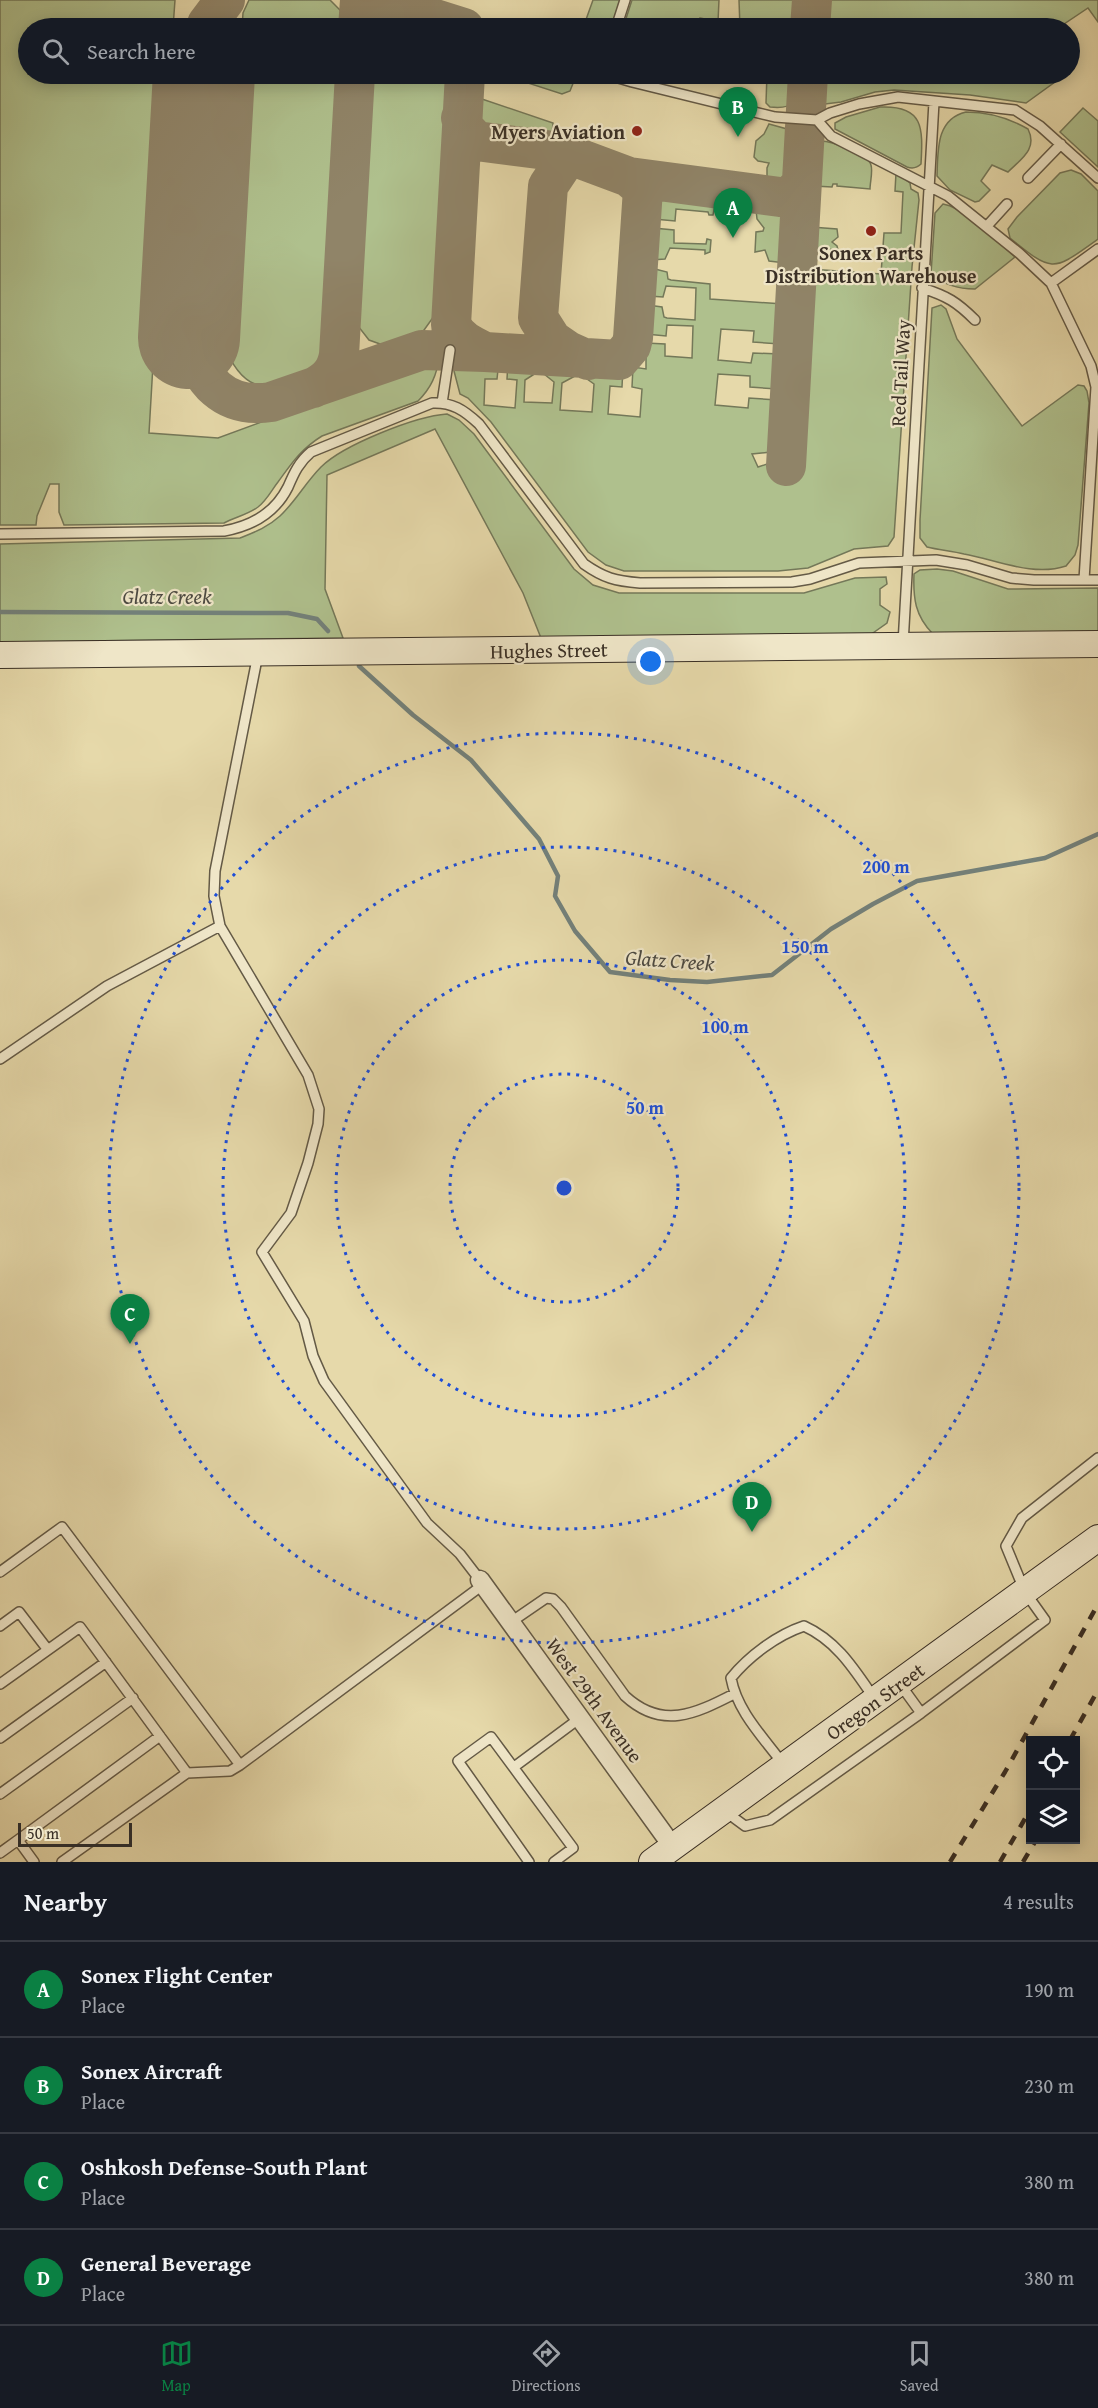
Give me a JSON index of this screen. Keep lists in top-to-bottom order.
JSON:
{
  "streets": {
    "street": ["Hughes Street", "West 29th Avenue", "Oregon Street"],
    "lane": ["Red Tail Way"]
  },
  "crossings": [
    ["Red Tail Way", "Hughes Street"],
    ["West 29th Avenue", "Oregon Street"]
  ],
  "water": ["Glatz Creek"],
  "places": ["Myers Aviation", "Sonex Parts Distribution Warehouse"],
  "scale_bar": "50 m",
  "page": {
    "search": "Search here",
    "pins": [
      "B",
      "A",
      "C",
      "D"
    ],
    "scale": "50 m",
    "heading": ["Nearby", "4 results"],
    "list": [
      {
        "mark": "A",
        "name": "Sonex Flight Center",
        "note": "Place",
        "value": "190 m"
      },
      {
        "mark": "B",
        "name": "Sonex Aircraft",
        "note": "Place",
        "value": "230 m"
      },
      {
        "mark": "C",
        "name": "Oshkosh Defense-South Plant",
        "note": "Place",
        "value": "380 m"
      },
      {
        "mark": "D",
        "name": "General Beverage",
        "note": "Place",
        "value": "380 m"
      }
    ],
    "nav": ["Map", "Directions", "Saved"]
  },
  "rings": [
    "200 m",
    "150 m",
    "100 m",
    "50 m"
  ]
}
